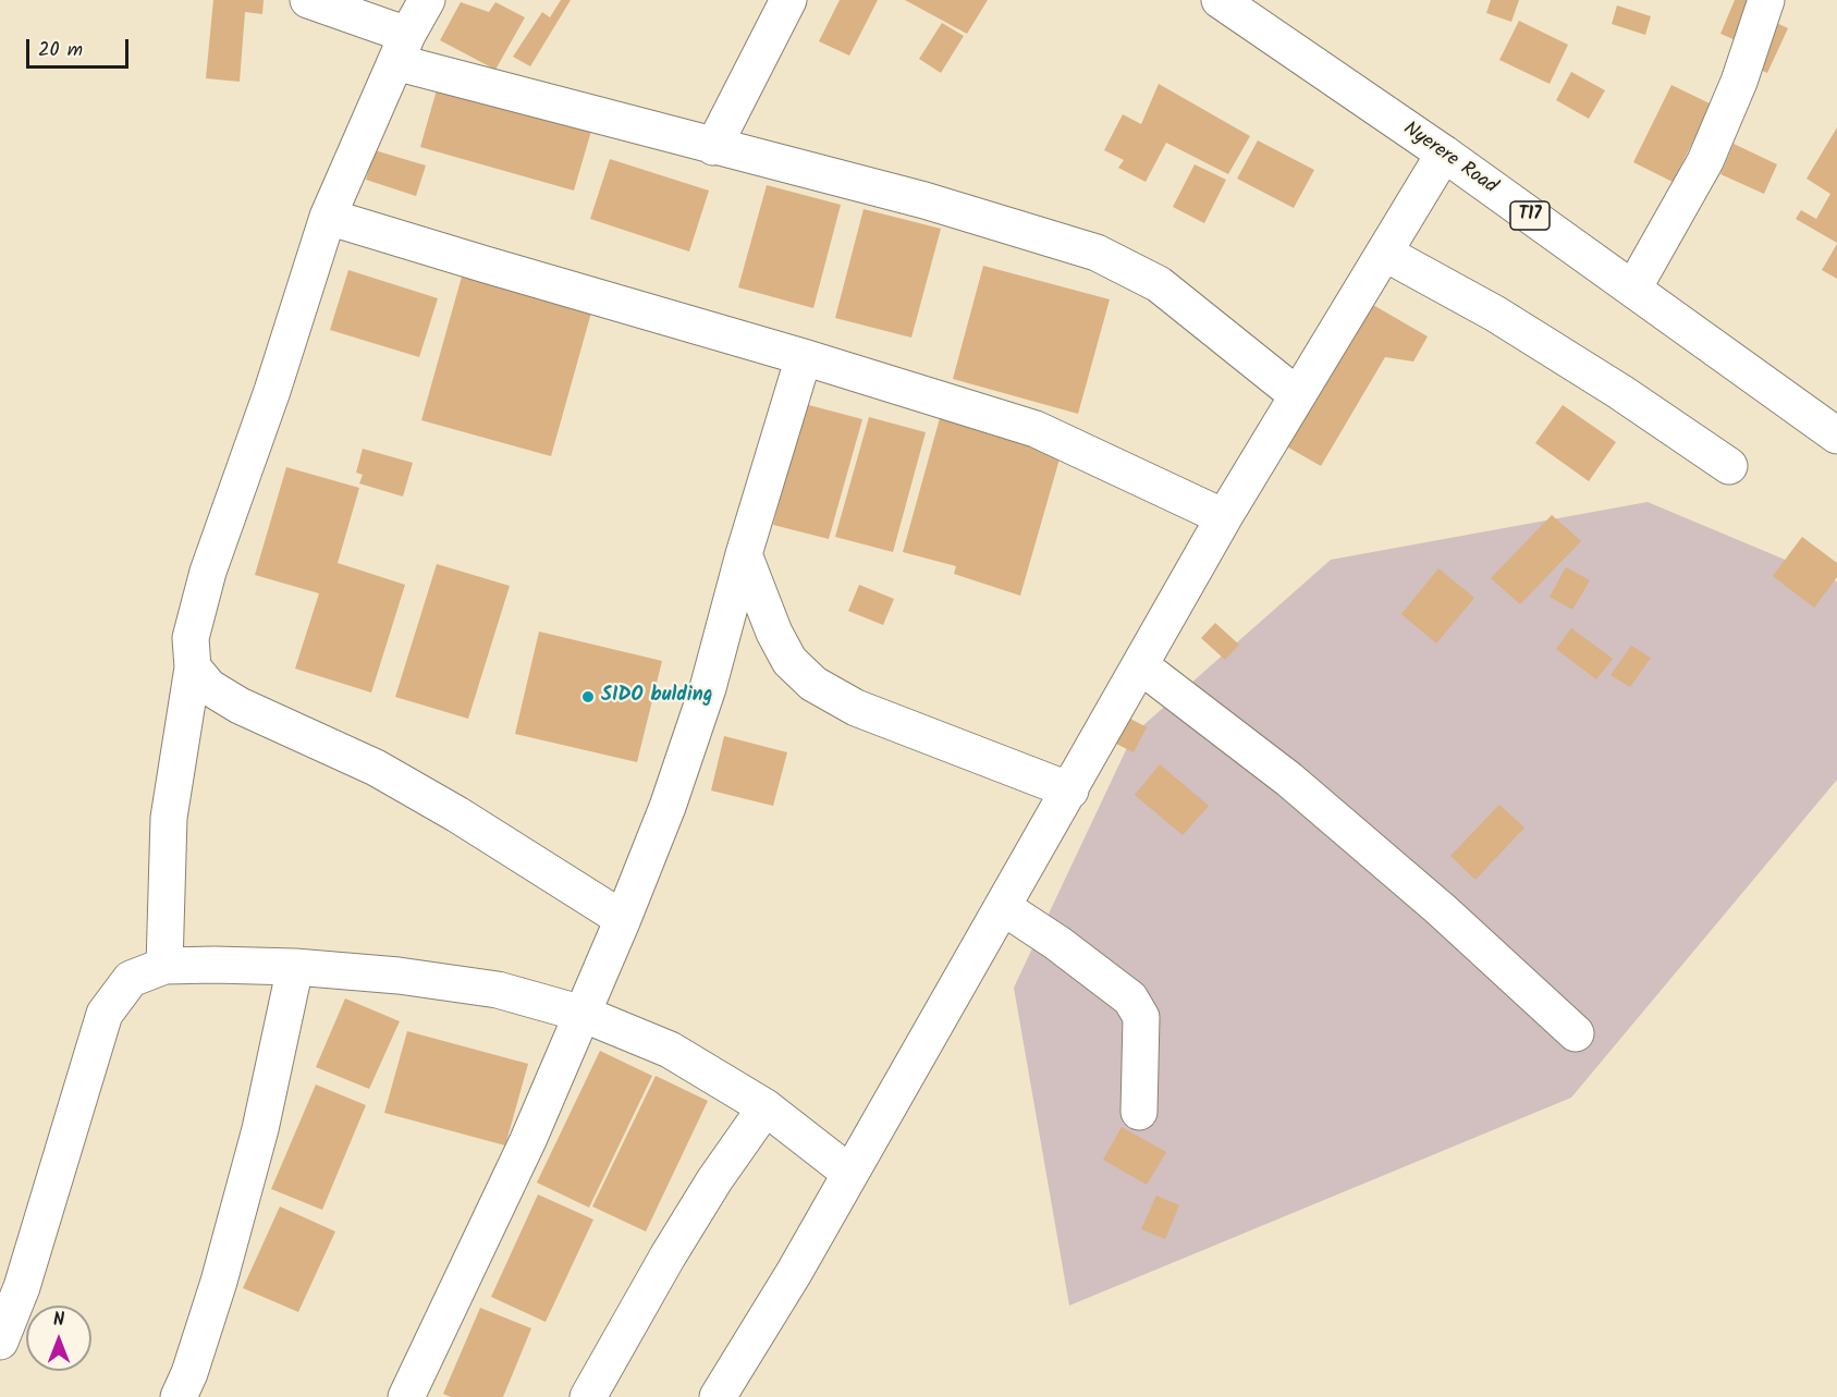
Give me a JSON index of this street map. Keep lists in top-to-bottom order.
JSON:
{
  "streets": {
    "street": ["Nyerere Road", "T17"]
  },
  "places": ["SIDO bulding"],
  "scale_bar": "20 m",
  "north": "top"
}
